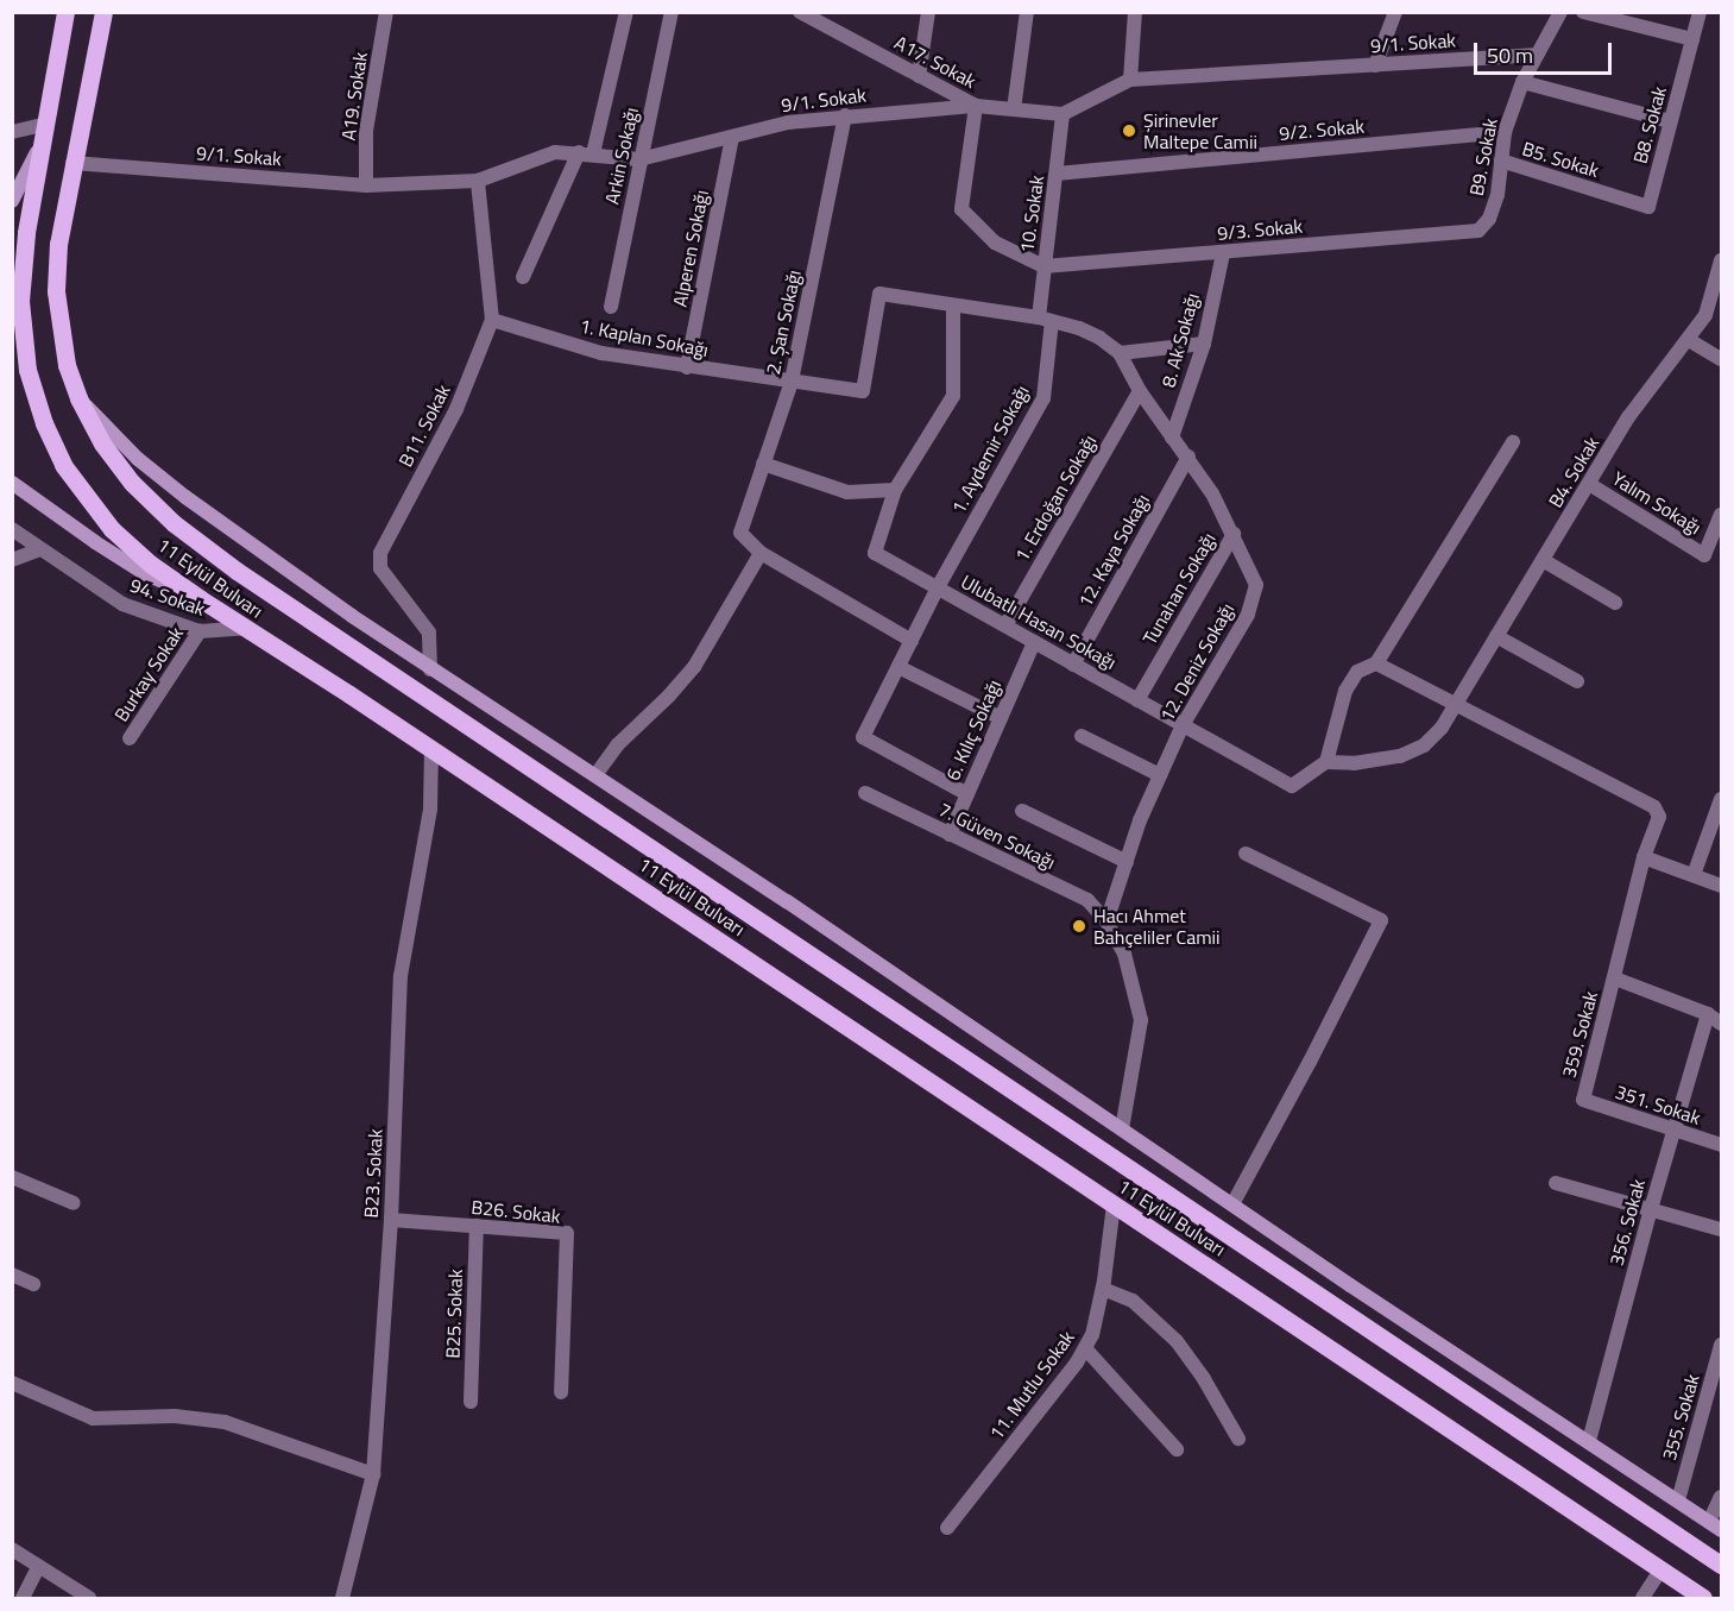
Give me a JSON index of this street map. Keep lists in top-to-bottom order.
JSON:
{
  "streets": {
    "main road": ["11 Eylül Bulvarı"],
    "street": [
      "9/1. Sokak",
      "A17. Sokak",
      "A19. Sokak",
      "B8. Sokak",
      "9/2. Sokak",
      "Arkin Sokağı",
      "B9. Sokak",
      "B5. Sokak",
      "10. Sokak",
      "9/3. Sokak",
      "Alperen Sokağı",
      "2. Şan Sokağı",
      "1. Kaplan Sokağı",
      "8. Ak Sokağı",
      "B11. Sokak",
      "1. Aydemir Sokağı",
      "B4. Sokak",
      "1. Erdoğan Sokağı",
      "Yalım Sokağı",
      "12. Kaya Sokağı",
      "Tunahan Sokağı",
      "94. Sokak",
      "Ulubatlı Hasan Sokağı",
      "12. Deniz Sokağı",
      "Burkay Sokak",
      "6. Kılıç Sokağı",
      "7. Güven Sokağı",
      "359. Sokak",
      "351. Sokak",
      "B23. Sokak",
      "B26. Sokak",
      "356. Sokak",
      "B25. Sokak",
      "11. Mutlu Sokak",
      "355. Sokak"
    ]
  },
  "crossings": [
    ["9/1. Sokak", "A17. Sokak"],
    ["9/1. Sokak", "A19. Sokak"],
    ["9/1. Sokak", "Arkin Sokağı"],
    ["9/1. Sokak", "B9. Sokak"],
    ["9/1. Sokak", "10. Sokak"],
    ["9/1. Sokak", "Alperen Sokağı"],
    ["9/1. Sokak", "2. Şan Sokağı"],
    ["9/1. Sokak", "B11. Sokak"],
    ["9/1. Sokak", "11 Eylül Bulvarı"],
    ["B8. Sokak", "B5. Sokak"],
    ["9/2. Sokak", "B9. Sokak"],
    ["9/2. Sokak", "10. Sokak"],
    ["B9. Sokak", "B5. Sokak"],
    ["B9. Sokak", "9/3. Sokak"],
    ["10. Sokak", "9/3. Sokak"],
    ["10. Sokak", "1. Aydemir Sokağı"],
    ["9/3. Sokak", "8. Ak Sokağı"],
    ["Alperen Sokağı", "1. Kaplan Sokağı"],
    ["2. Şan Sokağı", "1. Kaplan Sokağı"],
    ["1. Kaplan Sokağı", "B11. Sokak"],
    ["8. Ak Sokağı", "12. Deniz Sokağı"],
    ["1. Aydemir Sokağı", "Ulubatlı Hasan Sokağı"],
    ["1. Aydemir Sokağı", "6. Kılıç Sokağı"],
    ["B4. Sokak", "Yalım Sokağı"],
    ["B4. Sokak", "Ulubatlı Hasan Sokağı"],
    ["1. Erdoğan Sokağı", "Ulubatlı Hasan Sokağı"],
    ["1. Erdoğan Sokağı", "12. Deniz Sokağı"],
    ["12. Kaya Sokağı", "Ulubatlı Hasan Sokağı"],
    ["12. Kaya Sokağı", "12. Deniz Sokağı"],
    ["11 Eylül Bulvarı", "94. Sokak"],
    ["11 Eylül Bulvarı", "B23. Sokak"],
    ["11 Eylül Bulvarı", "11. Mutlu Sokak"],
    ["Tunahan Sokağı", "Ulubatlı Hasan Sokağı"],
    ["Tunahan Sokağı", "12. Deniz Sokağı"],
    ["94. Sokak", "Burkay Sokak"],
    ["Ulubatlı Hasan Sokağı", "12. Deniz Sokağı"],
    ["Ulubatlı Hasan Sokağı", "6. Kılıç Sokağı"],
    ["12. Deniz Sokağı", "7. Güven Sokağı"],
    ["6. Kılıç Sokağı", "7. Güven Sokağı"],
    ["359. Sokak", "351. Sokak"],
    ["351. Sokak", "356. Sokak"],
    ["B23. Sokak", "B26. Sokak"],
    ["B26. Sokak", "B25. Sokak"]
  ],
  "places": ["Şirinevler Maltepe Camii", "Hacı Ahmet Bahçeliler Camii"],
  "scale_bar": "50 m"
}
